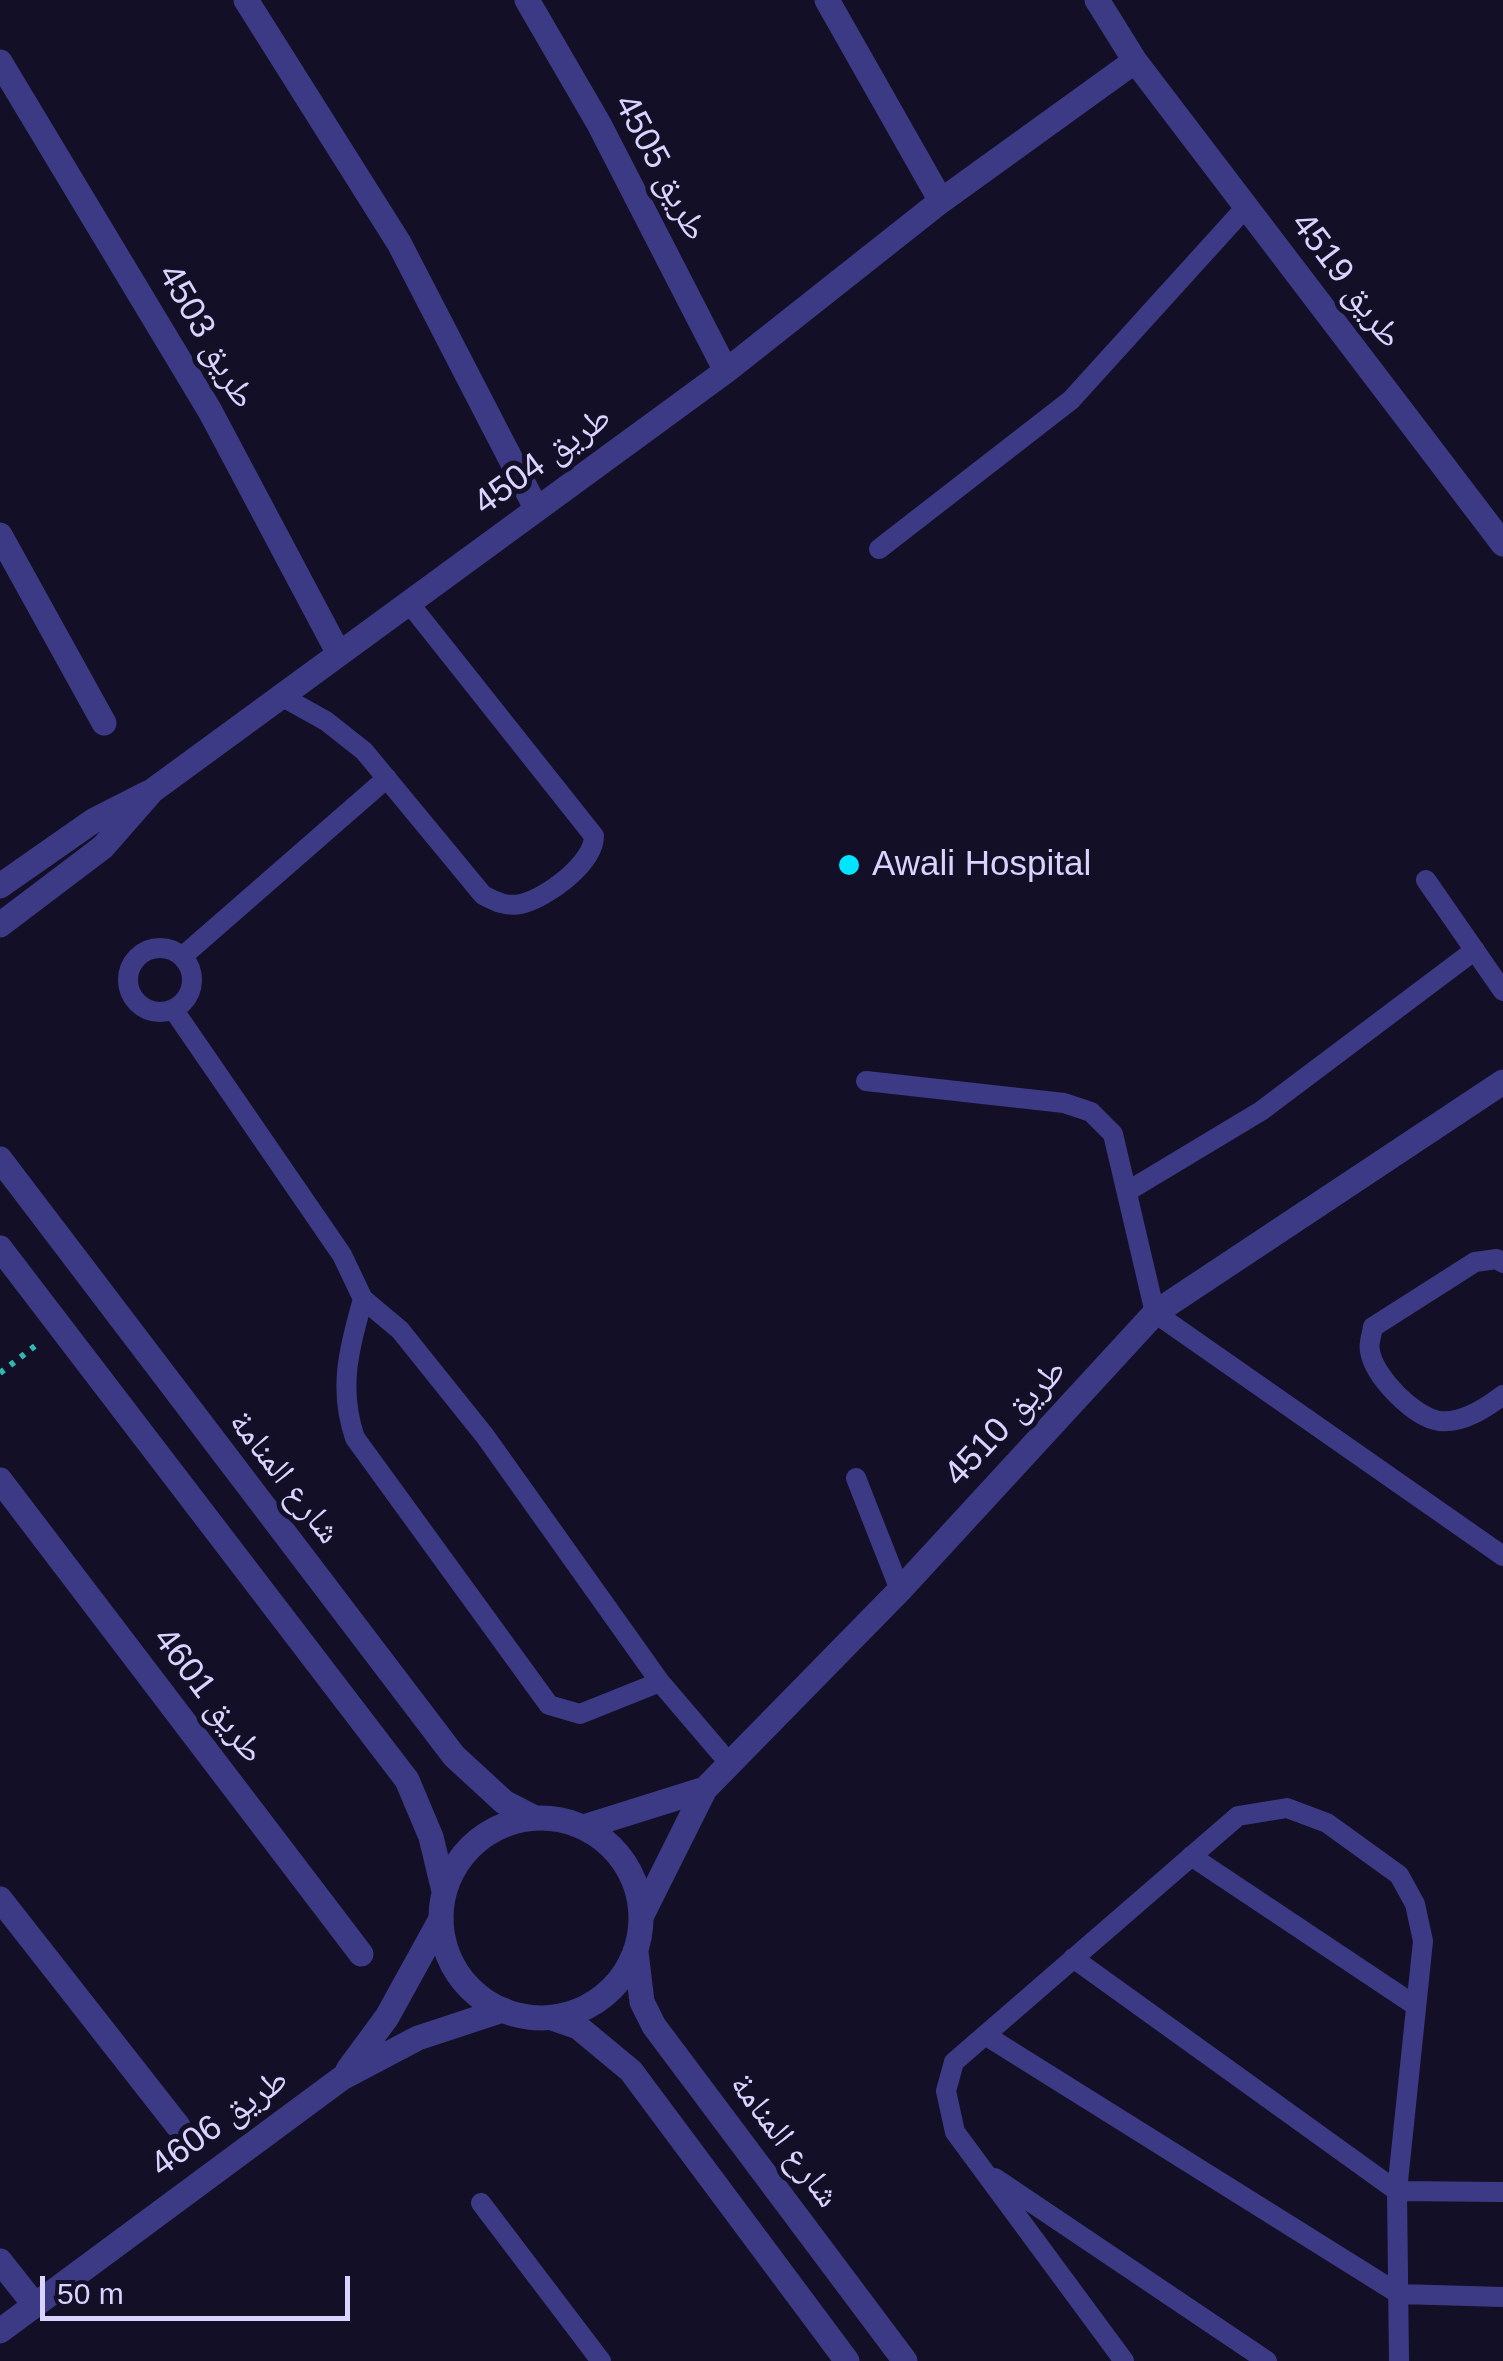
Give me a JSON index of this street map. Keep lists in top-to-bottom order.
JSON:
{
  "streets": {
    "street": [
      "طريق 4505",
      "طريق 4519",
      "طريق 4503",
      "طريق 4504",
      "طريق 4510",
      "شارع المنامة",
      "طريق 4601",
      "طريق 4606"
    ]
  },
  "crossings": [
    ["طريق 4505", "طريق 4504"],
    ["طريق 4519", "طريق 4504"],
    ["طريق 4503", "طريق 4504"],
    ["طريق 4510", "شارع المنامة"],
    ["طريق 4510", "طريق 4606"],
    ["شارع المنامة", "طريق 4606"]
  ],
  "places": ["Awali Hospital"],
  "scale_bar": "50 m"
}
